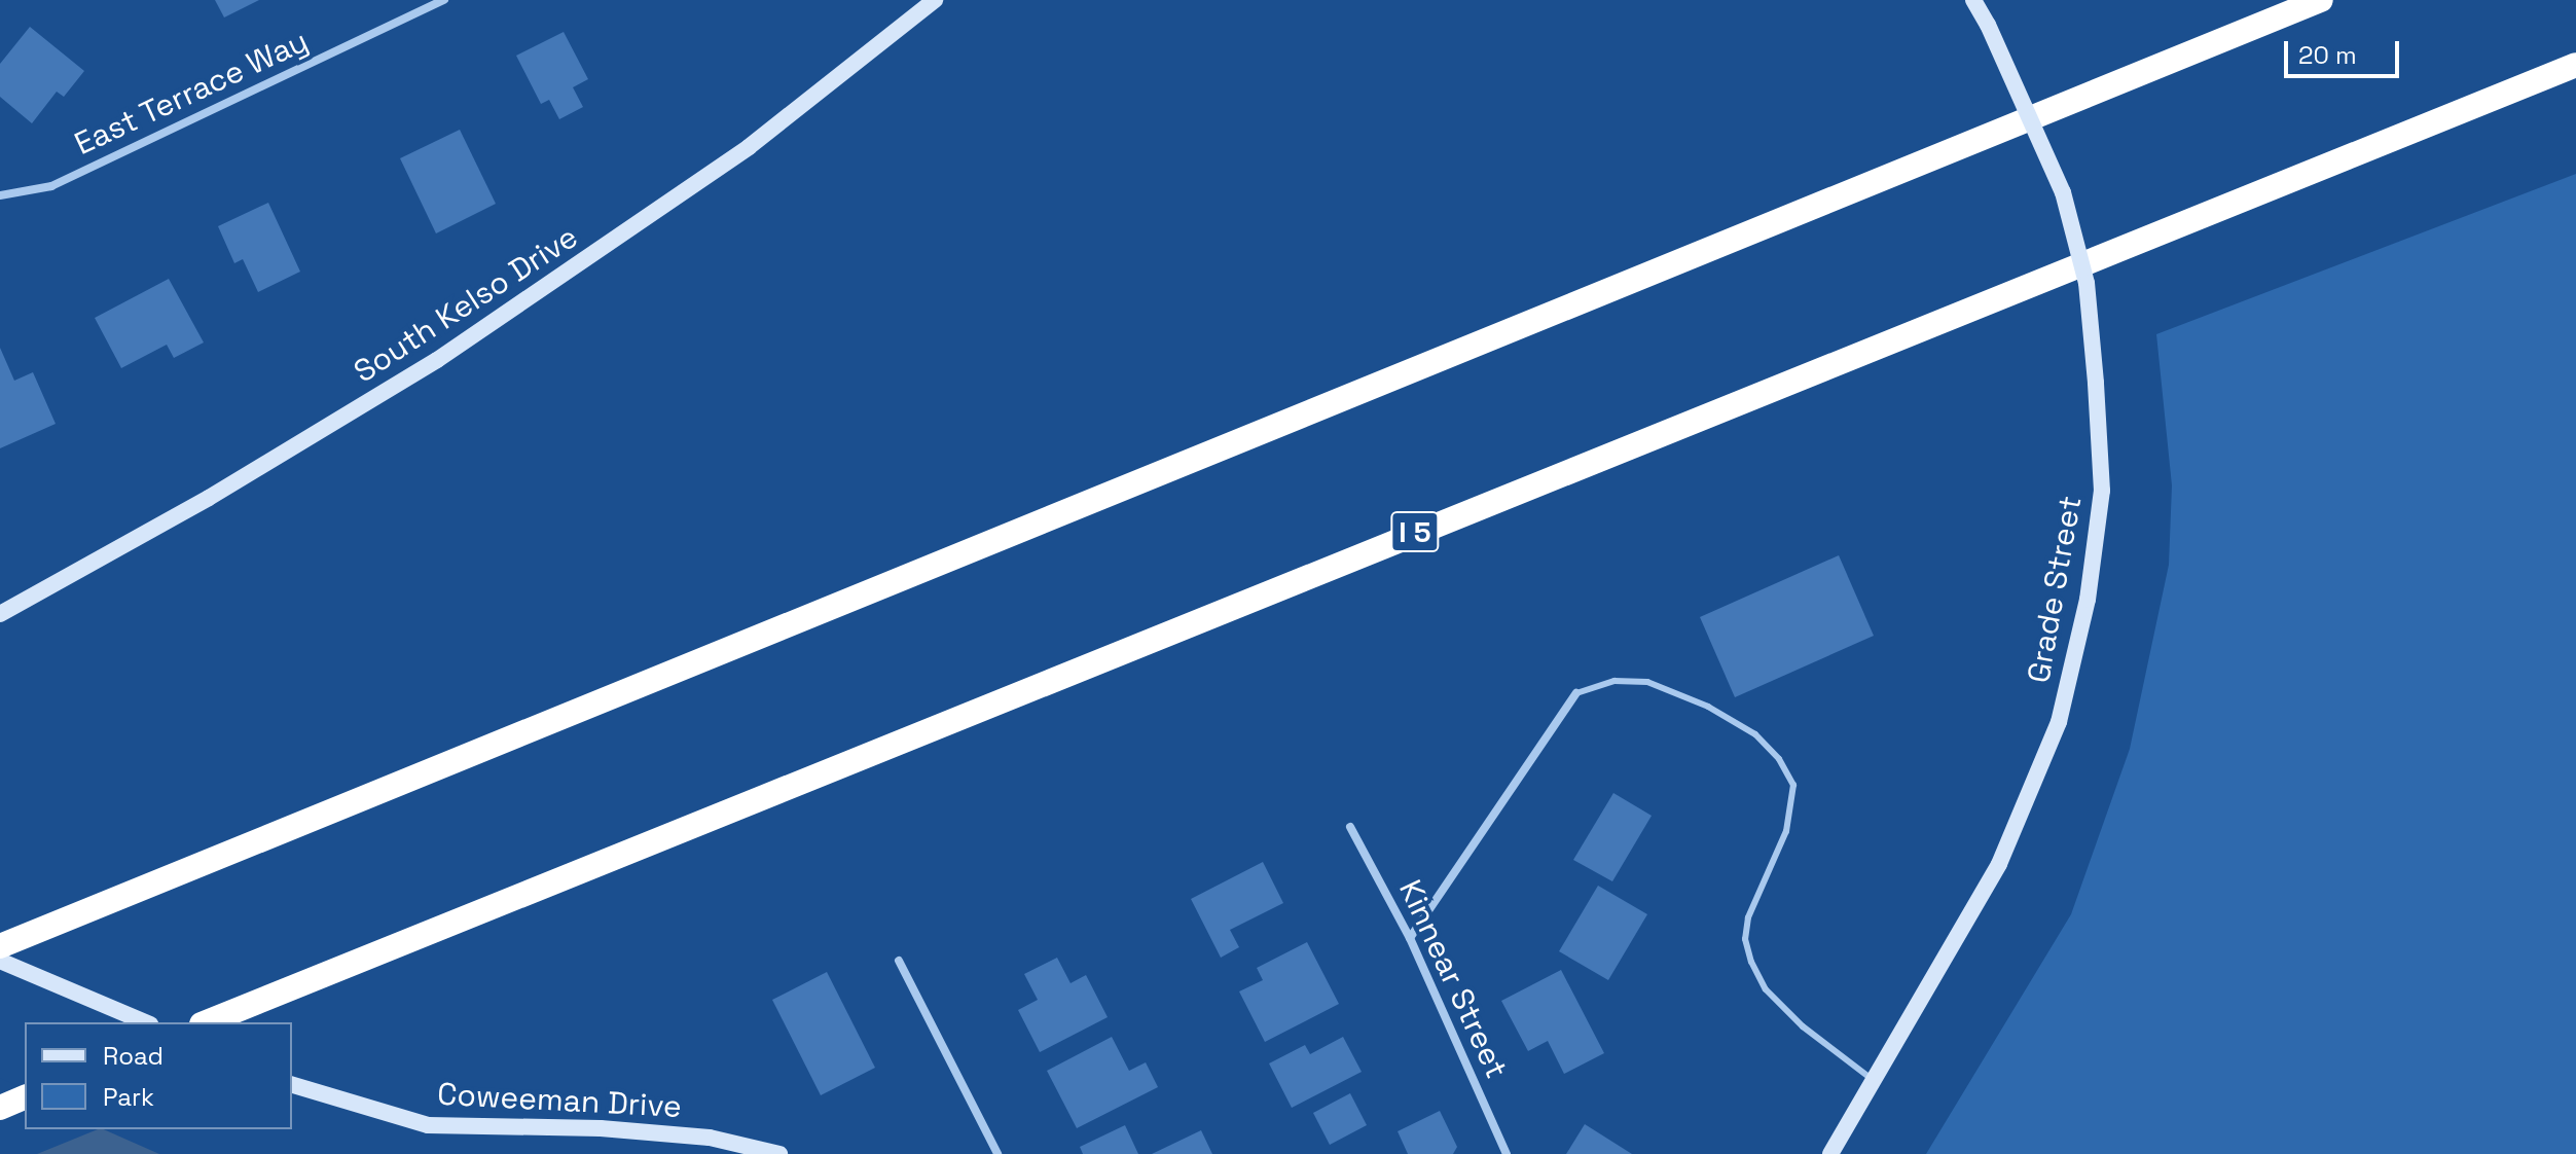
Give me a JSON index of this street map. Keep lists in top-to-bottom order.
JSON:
{
  "streets": {
    "highway": ["I 5"],
    "main road": ["South Kelso Drive", "Grade Street", "Coweeman Drive"],
    "street": ["East Terrace Way", "Kinnear Street"]
  },
  "legend": ["Road", "Park"],
  "scale_bar": "20 m"
}
